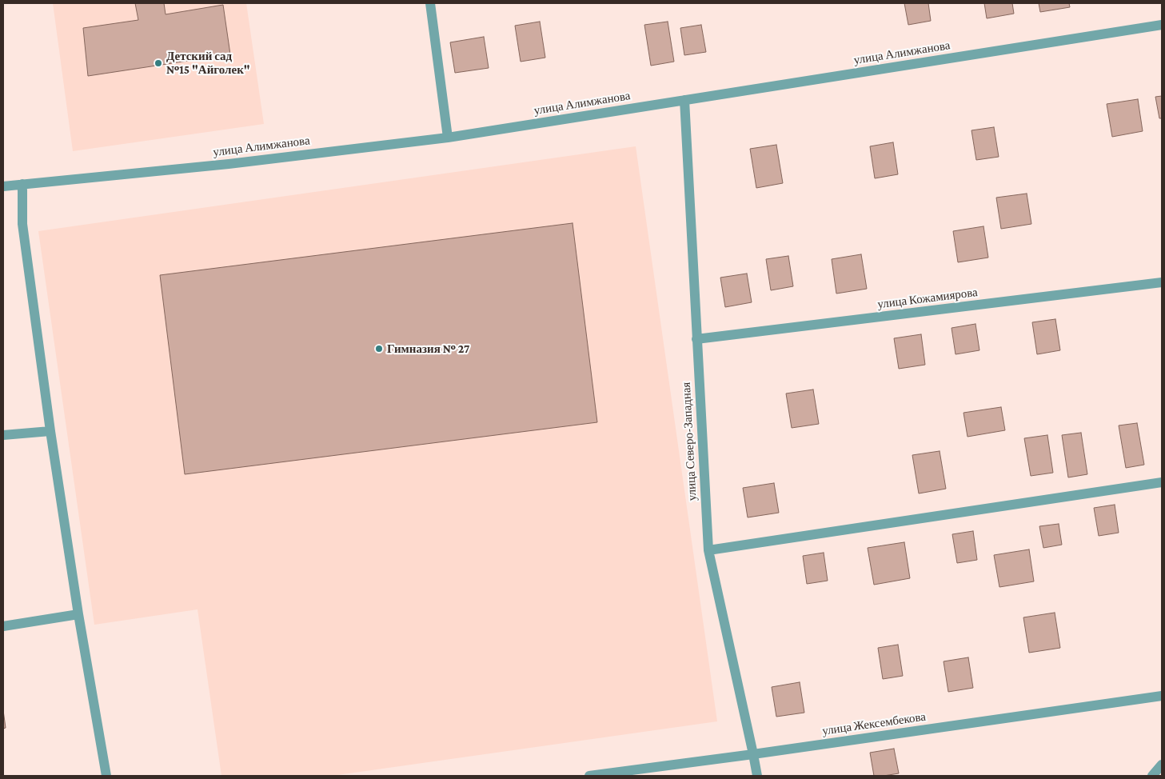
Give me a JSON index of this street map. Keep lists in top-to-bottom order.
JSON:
{
  "streets": {
    "street": [
      "улица Алимжанова",
      "улица Кожамиярова",
      "улица Северо-Западная",
      "улица Жексембекова"
    ]
  },
  "crossings": [
    ["улица Алимжанова", "улица Северо-Западная"],
    ["улица Кожамиярова", "улица Северо-Западная"],
    ["улица Северо-Западная", "улица Жексембекова"]
  ],
  "places": ["Детский сад №15 \"Айголек\"", "Гимназия № 27"]
}
